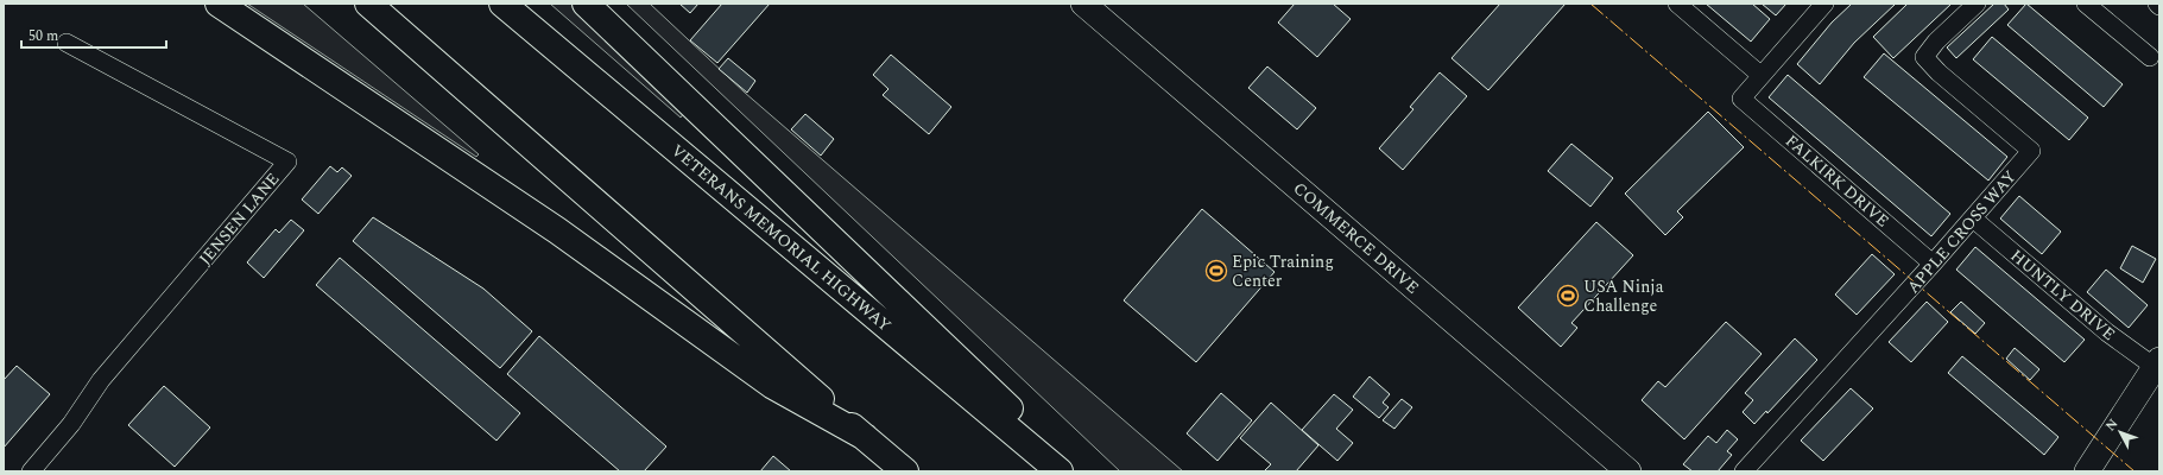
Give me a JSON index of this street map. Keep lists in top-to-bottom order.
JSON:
{
  "streets": {
    "highway": ["VETERANS MEMORIAL HIGHWAY"],
    "street": [
      "FALKIRK DRIVE",
      "JENSEN LANE",
      "APPLE CROSS WAY",
      "COMMERCE DRIVE",
      "HUNTLY DRIVE"
    ]
  },
  "crossings": [
    ["FALKIRK DRIVE", "APPLE CROSS WAY"],
    ["APPLE CROSS WAY", "HUNTLY DRIVE"]
  ],
  "places": {
    "sports": ["Epic Training Center", "USA Ninja Challenge"]
  },
  "scale_bar": "50 m",
  "north": "top left"
}
